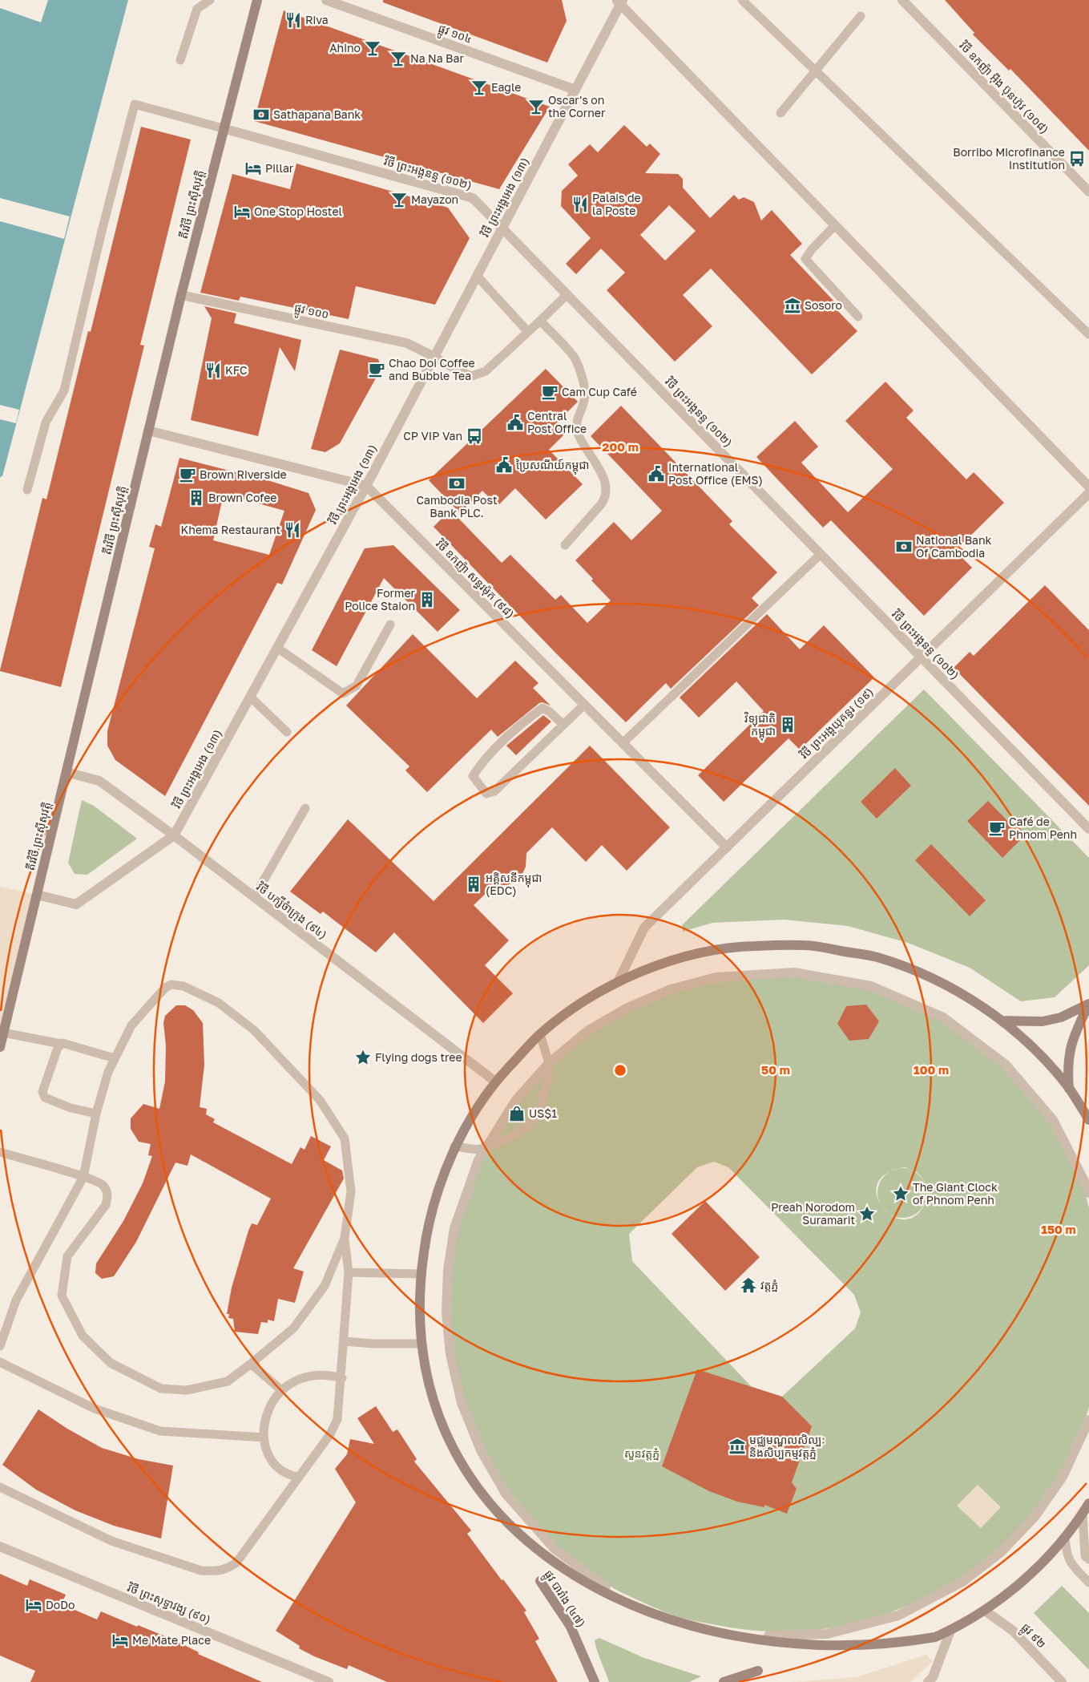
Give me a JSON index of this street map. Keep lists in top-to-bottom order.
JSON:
{
  "streets": {
    "main road": ["តីរវិថី ព្រះស៊ីសុវត្តិ", "ផ្លូវ បារាំង (៤៧)"],
    "street": [
      "ផ្លូវ ១០៤",
      "វិថី ឧកញ៉ា អ៊ីង ប៊ុនហ៊ូវ (១០៨)",
      "វិថី ព្រះអង្គនន្ទ (១០២)",
      "វិថី ព្រះអង្គអេង (១៣)",
      "ផ្លូវ ១០០",
      "វិថី ឧកញ៉ា សន្ធរម៉ុក (៩៨)",
      "វិថី ព្រះអង្គយុគន្ធរ (១៩)",
      "វិថី បក្សីចំាក្រុង (៩៤)",
      "វិថី ព្រះសុទ្ធាវង្ស (៩០)",
      "ផ្លូវ ៩២"
    ]
  },
  "crossings": [
    ["ផ្លូវ ១០៤", "វិថី ព្រះអង្គអេង (១៣)"],
    ["វិថី ព្រះអង្គនន្ទ (១០២)", "វិថី ព្រះអង្គអេង (១៣)"],
    ["វិថី ព្រះអង្គនន្ទ (១០២)", "តីរវិថី ព្រះស៊ីសុវត្តិ"],
    ["វិថី ព្រះអង្គនន្ទ (១០២)", "វិថី ព្រះអង្គយុគន្ធរ (១៩)"],
    ["វិថី ព្រះអង្គអេង (១៣)", "តីរវិថី ព្រះស៊ីសុវត្តិ"],
    ["វិថី ព្រះអង្គអេង (១៣)", "ផ្លូវ ១០០"],
    ["វិថី ព្រះអង្គអេង (១៣)", "វិថី ឧកញ៉ា សន្ធរម៉ុក (៩៨)"],
    ["វិថី ព្រះអង្គអេង (១៣)", "វិថី បក្សីចំាក្រុង (៩៤)"],
    ["តីរវិថី ព្រះស៊ីសុវត្តិ", "ផ្លូវ ១០០"],
    ["តីរវិថី ព្រះស៊ីសុវត្តិ", "វិថី បក្សីចំាក្រុង (៩៤)"],
    ["វិថី ឧកញ៉ា សន្ធរម៉ុក (៩៨)", "វិថី ព្រះអង្គយុគន្ធរ (១៩)"]
  ],
  "parks": ["សួនវត្ដភ្នំ"],
  "places": {
    "restaurant": [
      "Riva",
      "Palais de la Poste",
      "KFC",
      "Khema Restaurant"
    ],
    "bar": [
      "Ahino",
      "Na Na Bar",
      "Eagle",
      "Oscar's on the Corner",
      "Mayazon"
    ],
    "bank": ["Sathapana Bank", "Cambodia Post Bank PLC.", "National Bank Of Cambodia"],
    "bus stop": ["Borribo Microfinance Institution", "CP VIP Van"],
    "hotel": [
      "Pillar",
      "One Stop Hostel",
      "DoDo",
      "Me Mate Place"
    ],
    "museum": ["Sosoro", "មជ្ឈមណ្ឌលសិល្បៈ និងសិប្បកម្មវត្តភ្នំ"],
    "cafe": [
      "Chao Doi Coffee and Bubble Tea",
      "Cam Cup Café",
      "Brown Riverside",
      "Café de Phnom Penh"
    ],
    "public building": ["Central Post Office", "ប្រៃសណីយ៍កម្ពុជា", "International Post Office (EMS)"],
    "building": [
      "Brown Cofee",
      "Former Police Staion",
      "វិទ្យុជាតិ កម្ពុជា",
      "អគ្គិសនីកម្ពុជា (EDC)"
    ],
    "place": ["Flying dogs tree", "The Giant Clock of Phnom Penh", "Preah Norodom Suramarit"],
    "shop": ["US$1"],
    "temple": ["វត្ដភ្នំ"]
  },
  "rings": [
    "200 m",
    "50 m",
    "100 m",
    "150 m"
  ]
}
